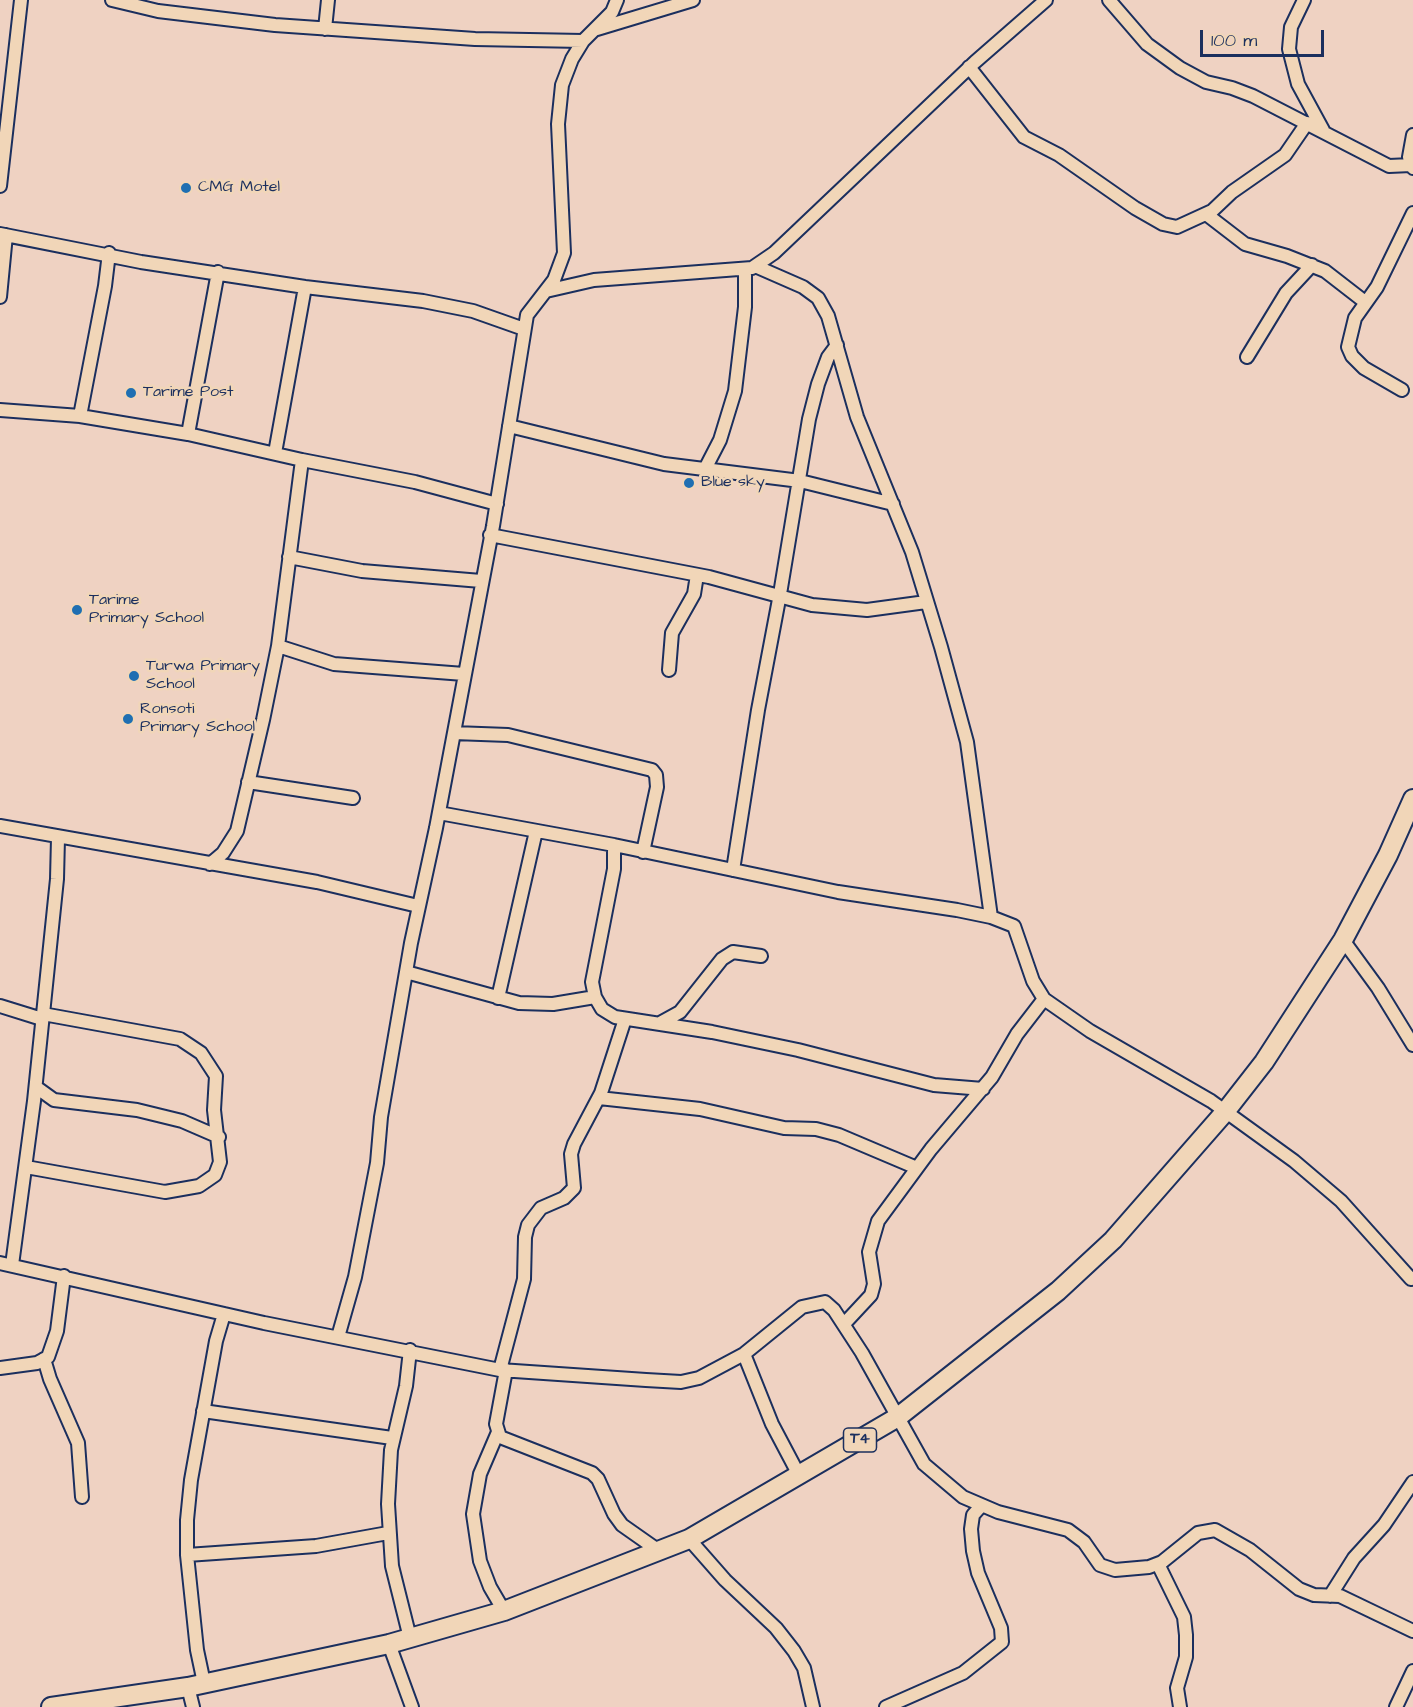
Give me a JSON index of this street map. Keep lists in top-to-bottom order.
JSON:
{
  "streets": {
    "highway": ["T4"]
  },
  "places": [
    "CMG Motel",
    "Tarime Post",
    "Blue sky",
    "Tarime Primary School",
    "Turwa Primary School",
    "Ronsoti Primary School"
  ],
  "scale_bar": "100 m"
}
